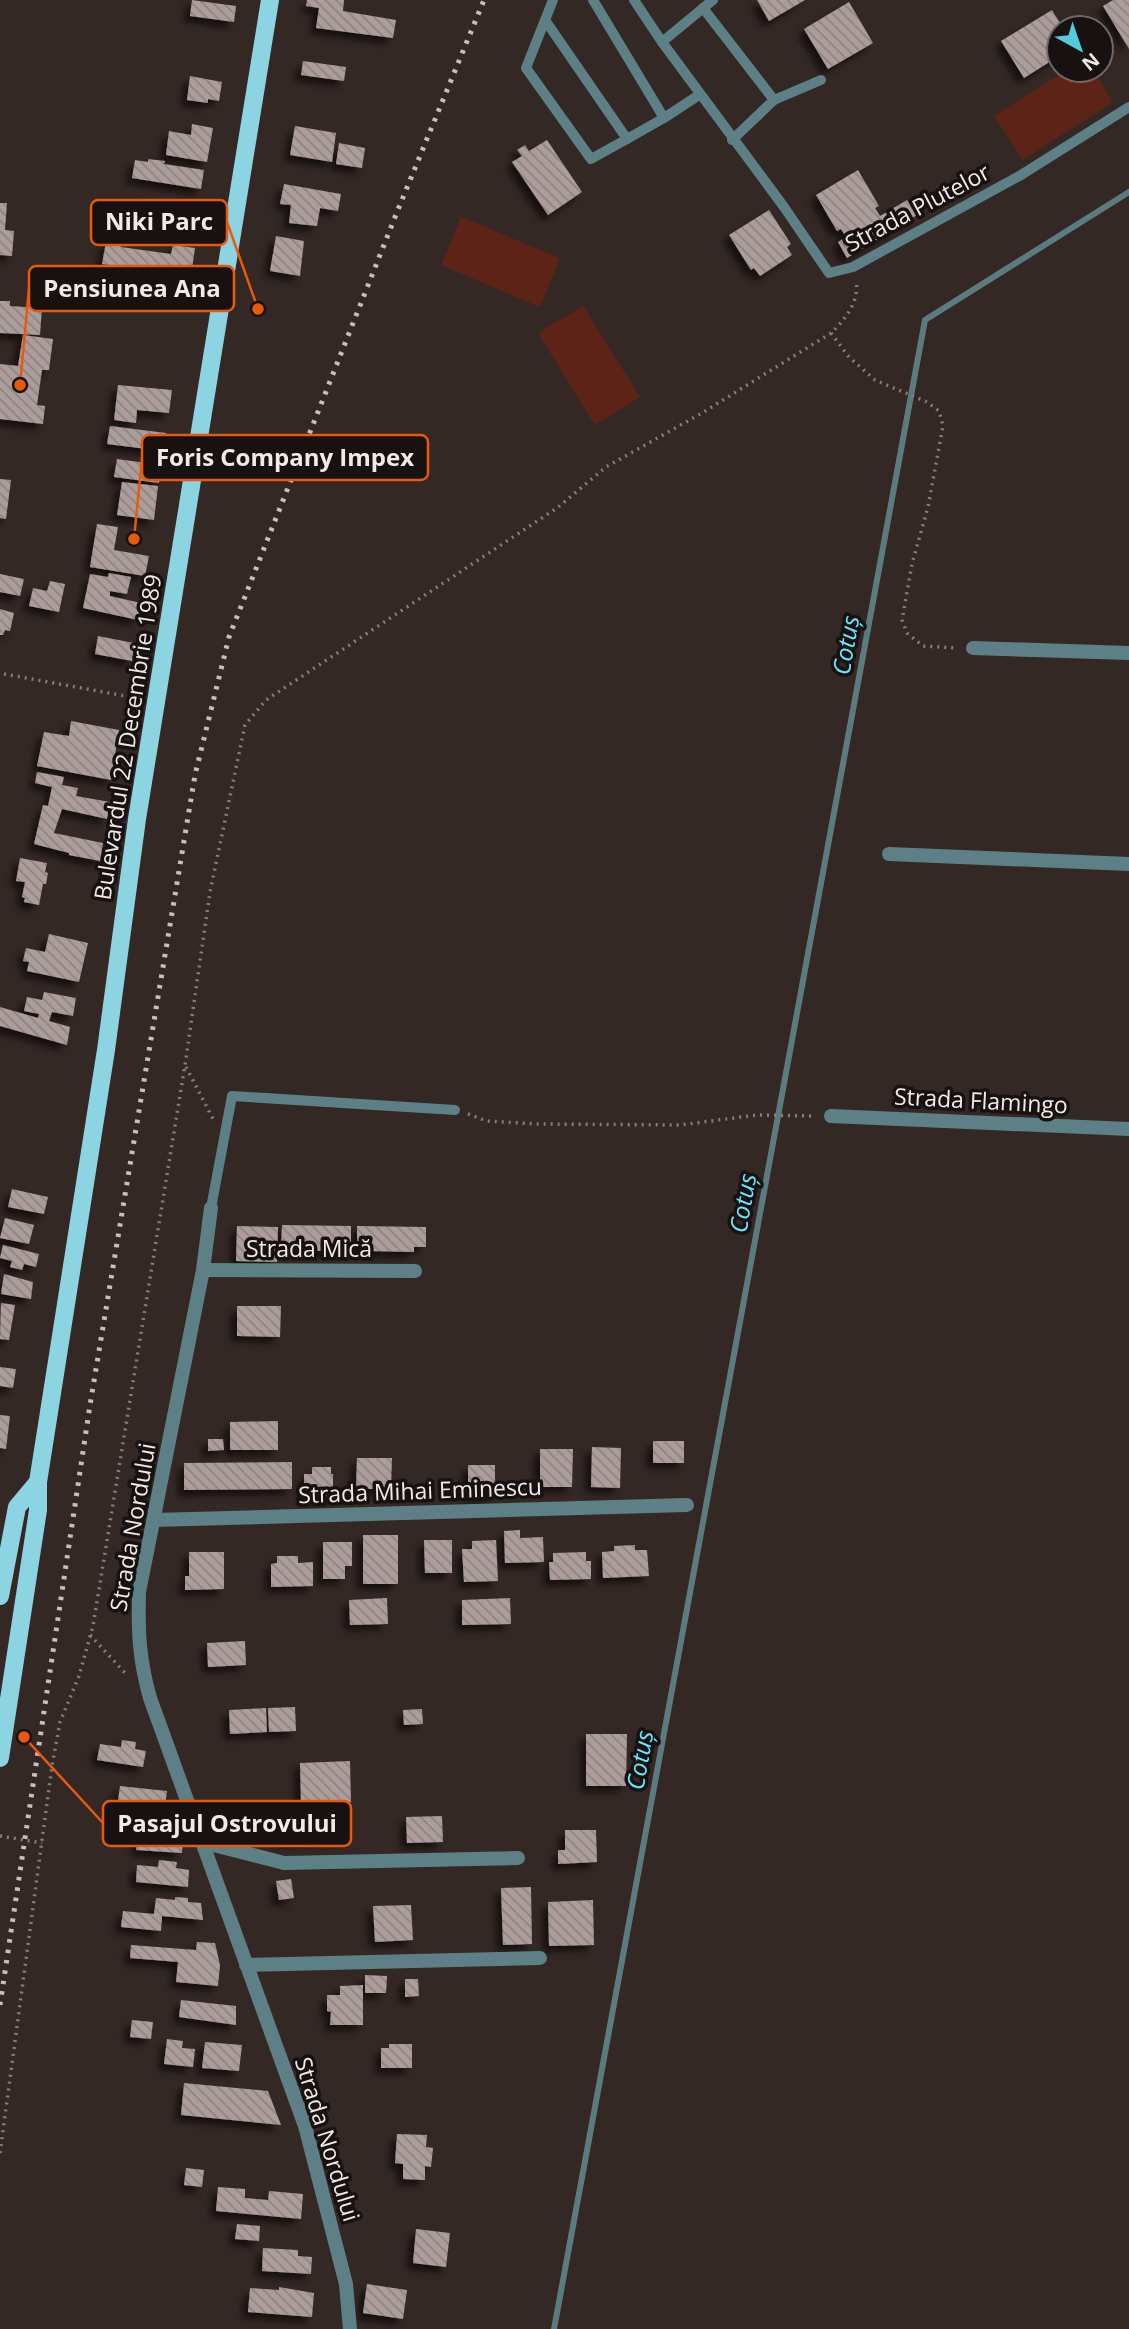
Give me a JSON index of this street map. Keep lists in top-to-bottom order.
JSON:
{
  "streets": {
    "main road": ["Bulevardul 22 Decembrie 1989"],
    "street": [
      "Strada Flamingo",
      "Strada Mică",
      "Strada Mihai Eminescu",
      "Strada Nordului"
    ],
    "lane": ["Strada Plutelor"]
  },
  "crossings": [
    ["Strada Mică", "Strada Nordului"],
    ["Strada Mihai Eminescu", "Strada Nordului"]
  ],
  "water": ["Cotuș"],
  "places": [
    "Niki Parc",
    "Pensiunea Ana",
    "Foris Company Impex",
    "Pasajul Ostrovului"
  ],
  "north": "bottom right"
}
